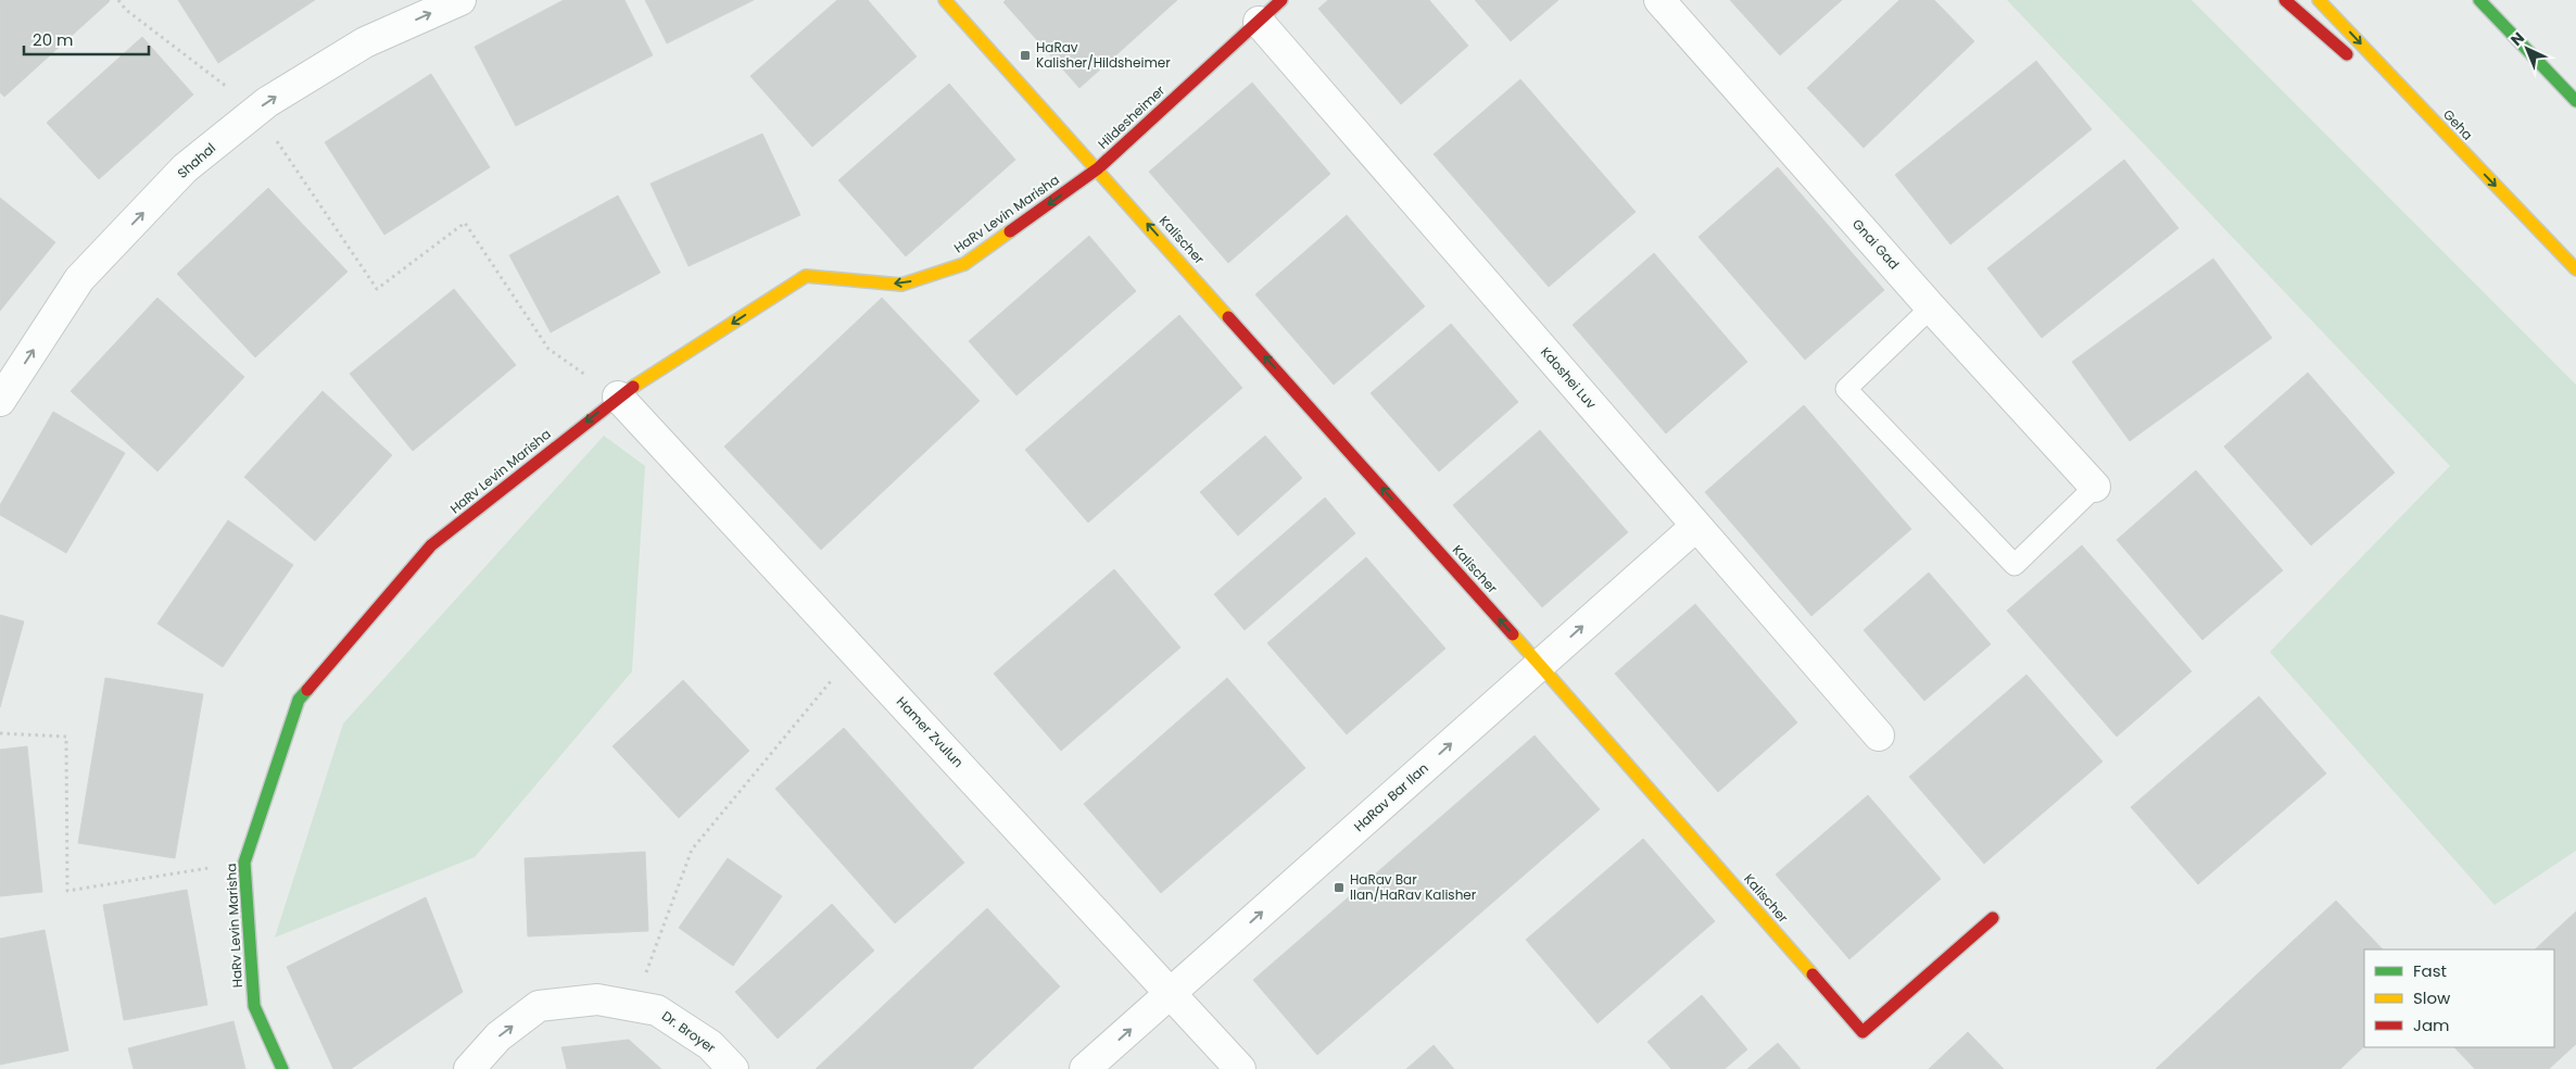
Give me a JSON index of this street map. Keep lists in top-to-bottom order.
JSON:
{
  "streets": {
    "main road": [
      "Hildesheimer",
      "Geha",
      "HaRv Levin Marisha",
      "Kalischer"
    ],
    "street": [
      "Shahal",
      "Gnai Gad",
      "Kdoshei Luv",
      "Hamer Zvulun",
      "HaRav Bar Ilan",
      "Dr. Broyer"
    ]
  },
  "crossings": [
    ["Hildesheimer", "HaRv Levin Marisha"],
    ["Hildesheimer", "Kalischer"],
    ["Hildesheimer", "Kdoshei Luv"],
    ["HaRv Levin Marisha", "Kalischer"],
    ["HaRv Levin Marisha", "Hamer Zvulun"],
    ["Kalischer", "HaRav Bar Ilan"],
    ["Kdoshei Luv", "HaRav Bar Ilan"],
    ["Hamer Zvulun", "HaRav Bar Ilan"]
  ],
  "one_way": [
    "Shahal",
    "HaRv Levin Marisha",
    "Kalischer",
    "HaRav Bar Ilan",
    "Dr. Broyer"
  ],
  "places": {
    "transit": ["HaRav Kalisher/Hildsheimer", "HaRav Bar Ilan/HaRav Kalisher"]
  },
  "legend": ["Fast", "Slow", "Jam"],
  "scale_bar": "20 m",
  "north": "top left"
}
